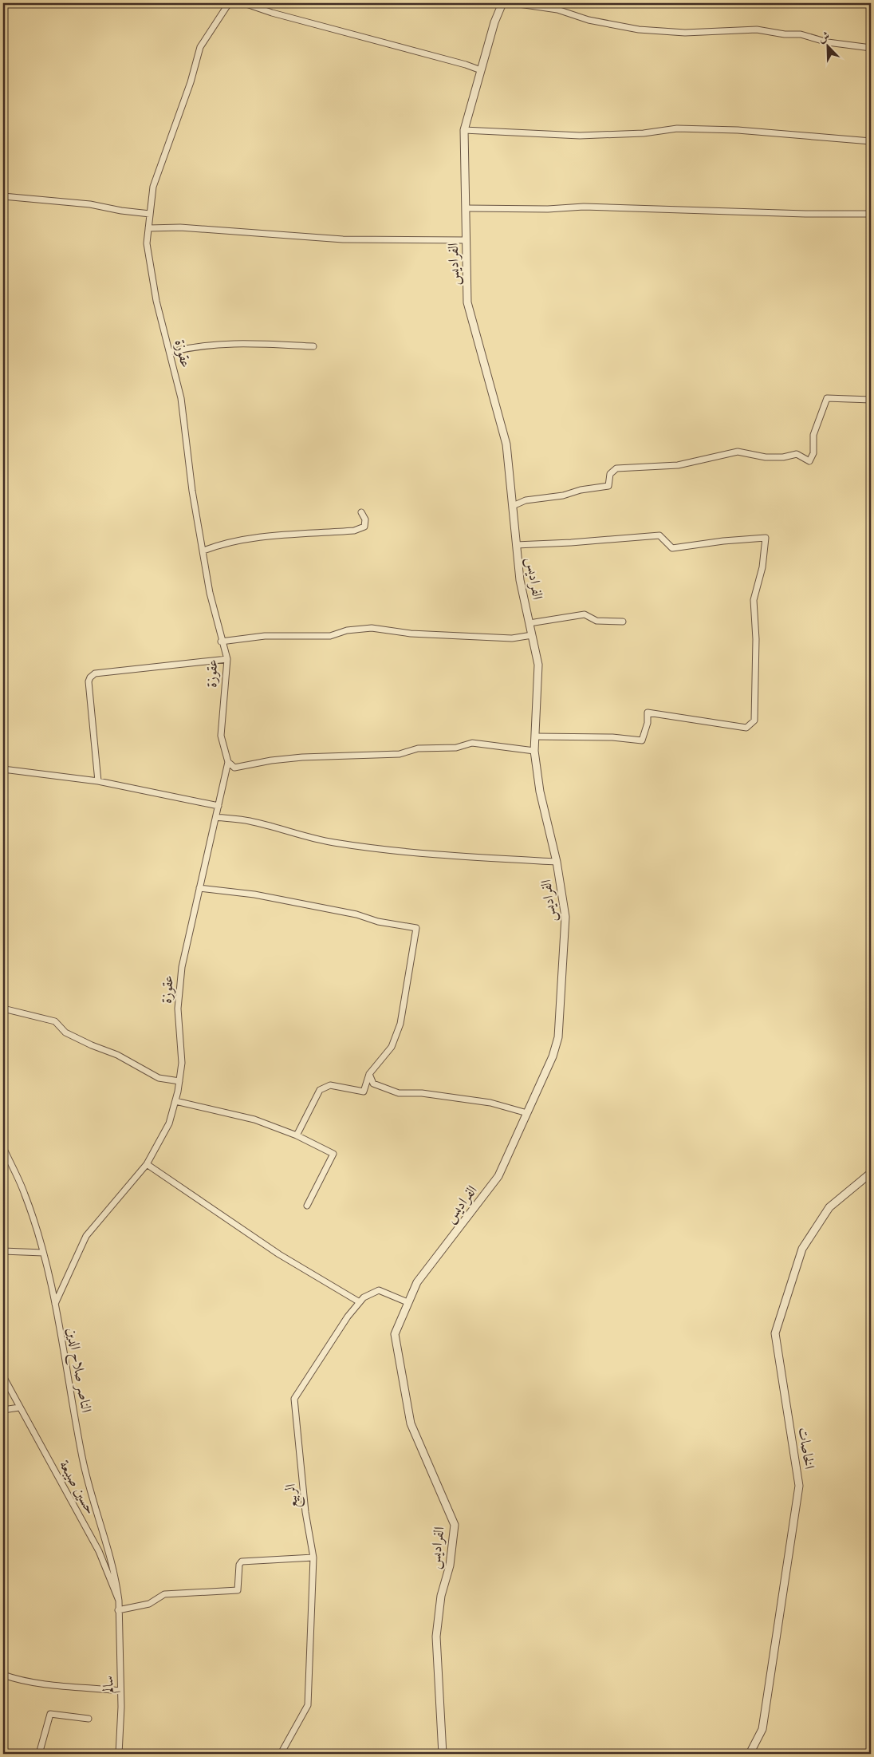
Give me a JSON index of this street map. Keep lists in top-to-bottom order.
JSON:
{
  "streets": {
    "street": [
      "الفراديس",
      "عقوزة",
      "الناصر صلاح الدين",
      "الخاصات",
      "حسين صيبعة",
      "الربيع",
      "سالم"
    ]
  },
  "crossings": [
    ["الفراديس", "الربيع"],
    ["عقوزة", "الناصر صلاح الدين"],
    ["الناصر صلاح الدين", "حسين صيبعة"],
    ["حسين صيبعة", "سالم"]
  ],
  "north": "top left"
}
